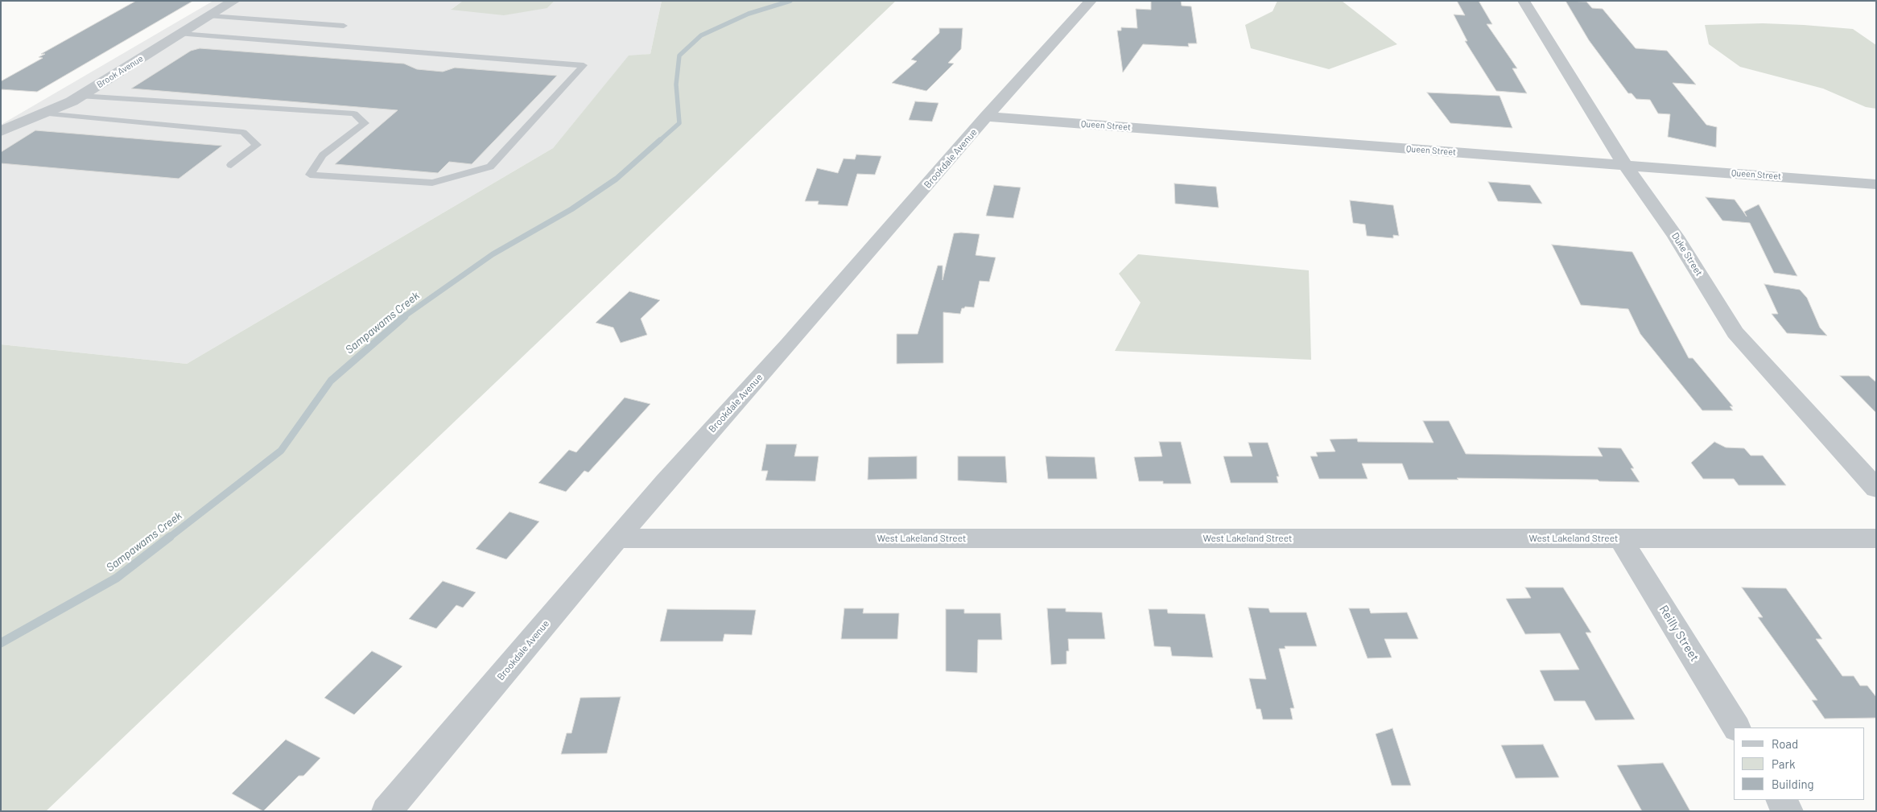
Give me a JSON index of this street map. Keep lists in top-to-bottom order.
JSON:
{
  "streets": {
    "street": [
      "Brook Avenue",
      "Queen Street",
      "Brookdale Avenue",
      "Duke Street",
      "West Lakeland Street",
      "Reilly Street"
    ]
  },
  "crossings": [
    ["Queen Street", "Brookdale Avenue"],
    ["Queen Street", "Duke Street"],
    ["Brookdale Avenue", "West Lakeland Street"],
    ["West Lakeland Street", "Reilly Street"]
  ],
  "water": ["Sampawams Creek"],
  "legend": ["Road", "Park", "Building"]
}
